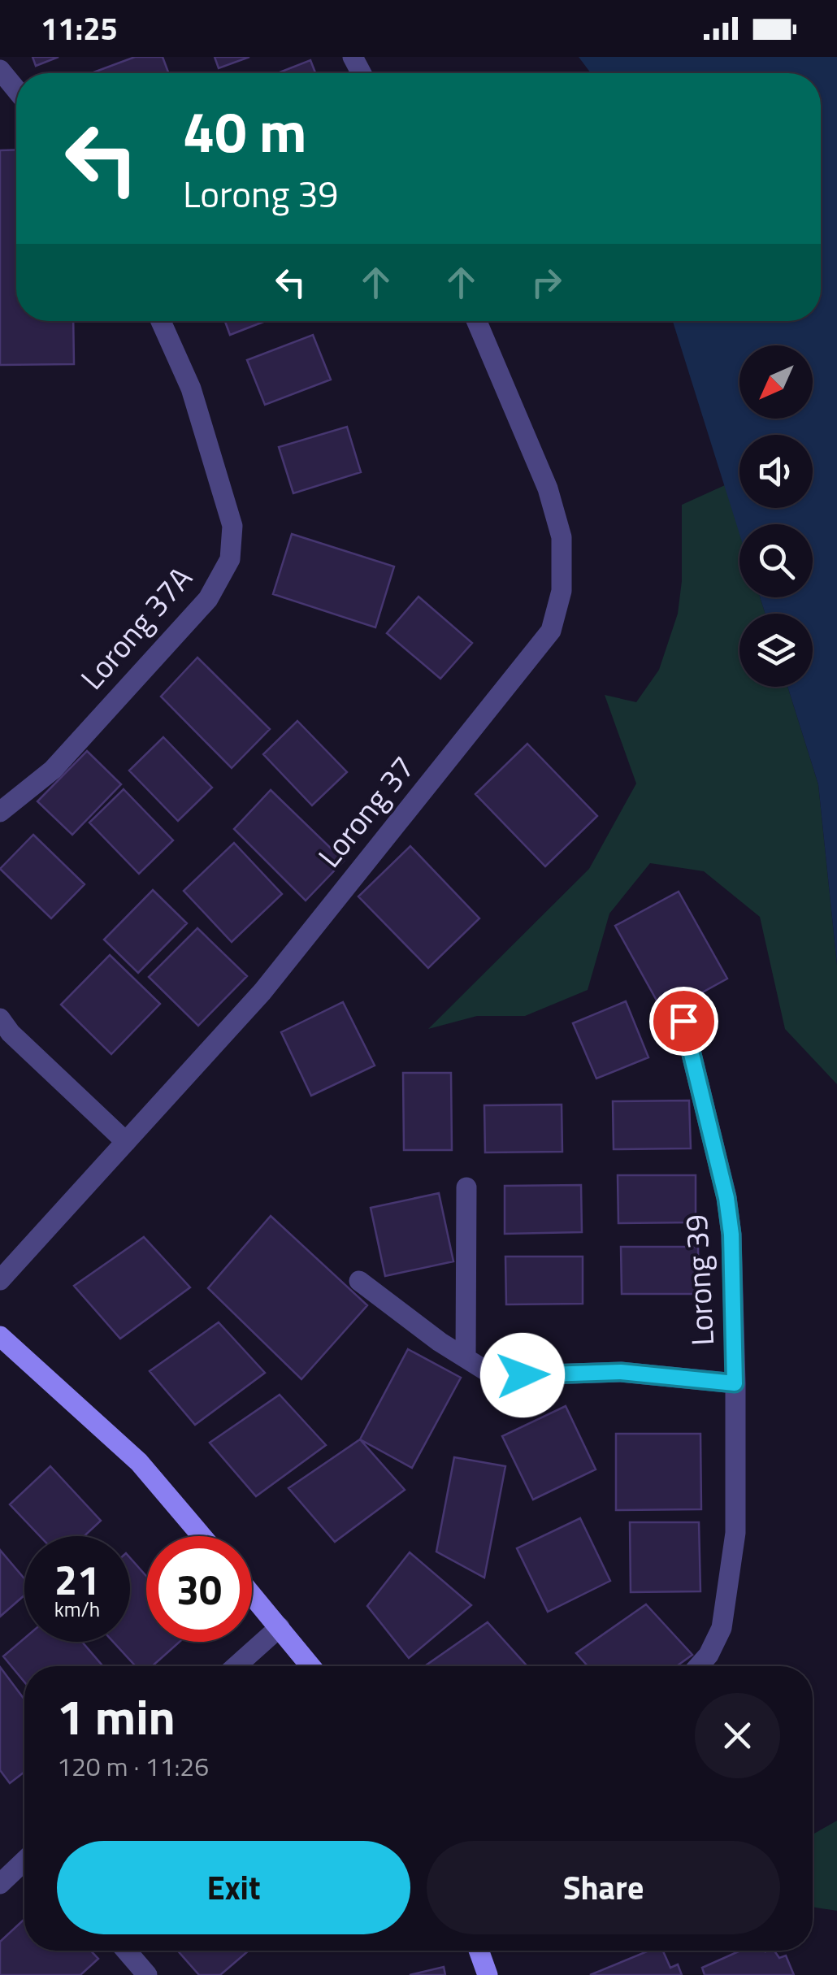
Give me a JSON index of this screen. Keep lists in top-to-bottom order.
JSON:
{
  "streets": {
    "street": ["Lorong 37A", "Lorong 37", "Lorong 39"]
  },
  "north": "bottom left",
  "page": {
    "status": "11:25",
    "turn": ["40 m", "Lorong 39"],
    "speed": "21 km/h",
    "limit": "30",
    "heading": ["1 min", "120 m · 11:26"],
    "buttons": ["Exit", "Share"]
  }
}
